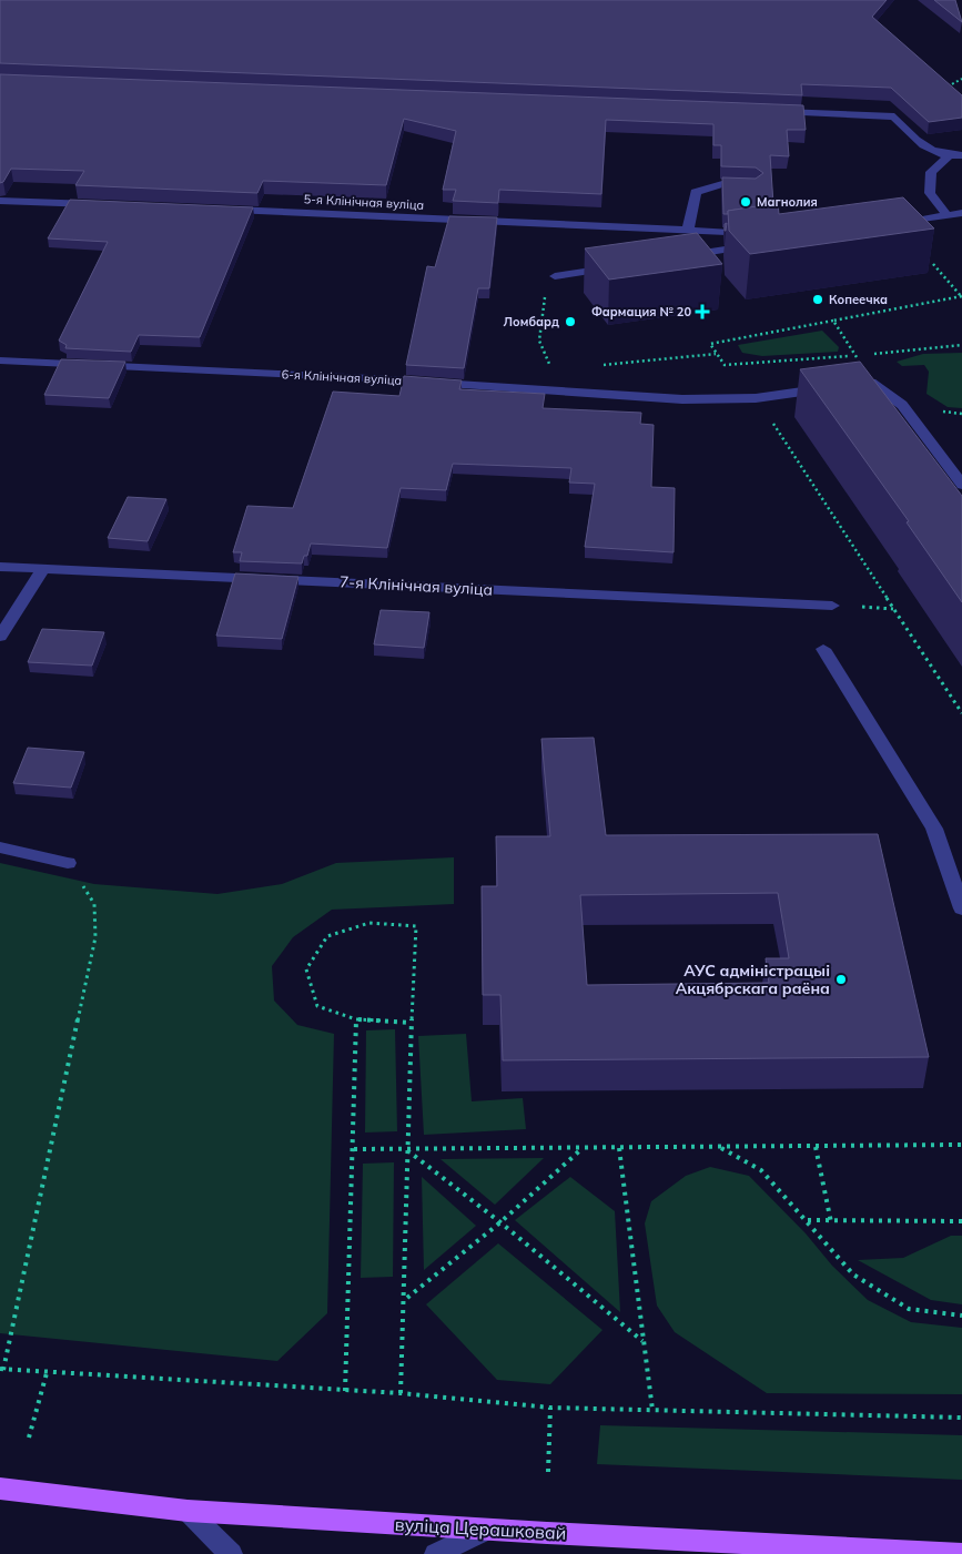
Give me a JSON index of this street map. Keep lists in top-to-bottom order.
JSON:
{
  "streets": {
    "main road": ["вуліца Церашковай"],
    "street": ["5-я Клінічная вуліца", "6-я Клінічная вуліца", "7-я Клінічная вуліца"]
  },
  "places": {
    "other": [
      "Магнолия",
      "Копеечка",
      "Ломбард",
      "АУС адміністрацыі Акцябрскага раёна"
    ],
    "health": ["Фармация № 20"]
  }
}
